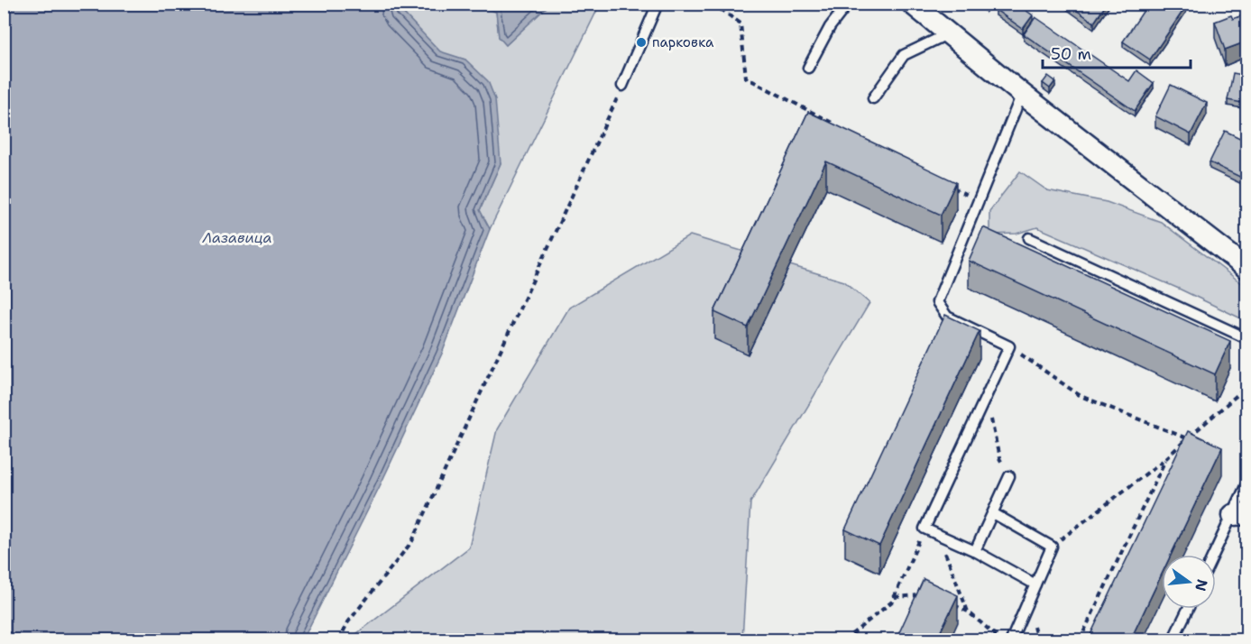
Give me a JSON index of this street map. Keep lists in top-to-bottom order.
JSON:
{
  "water": ["Лазавица"],
  "places": ["парковка"],
  "scale_bar": "50 m",
  "north": "right"
}
